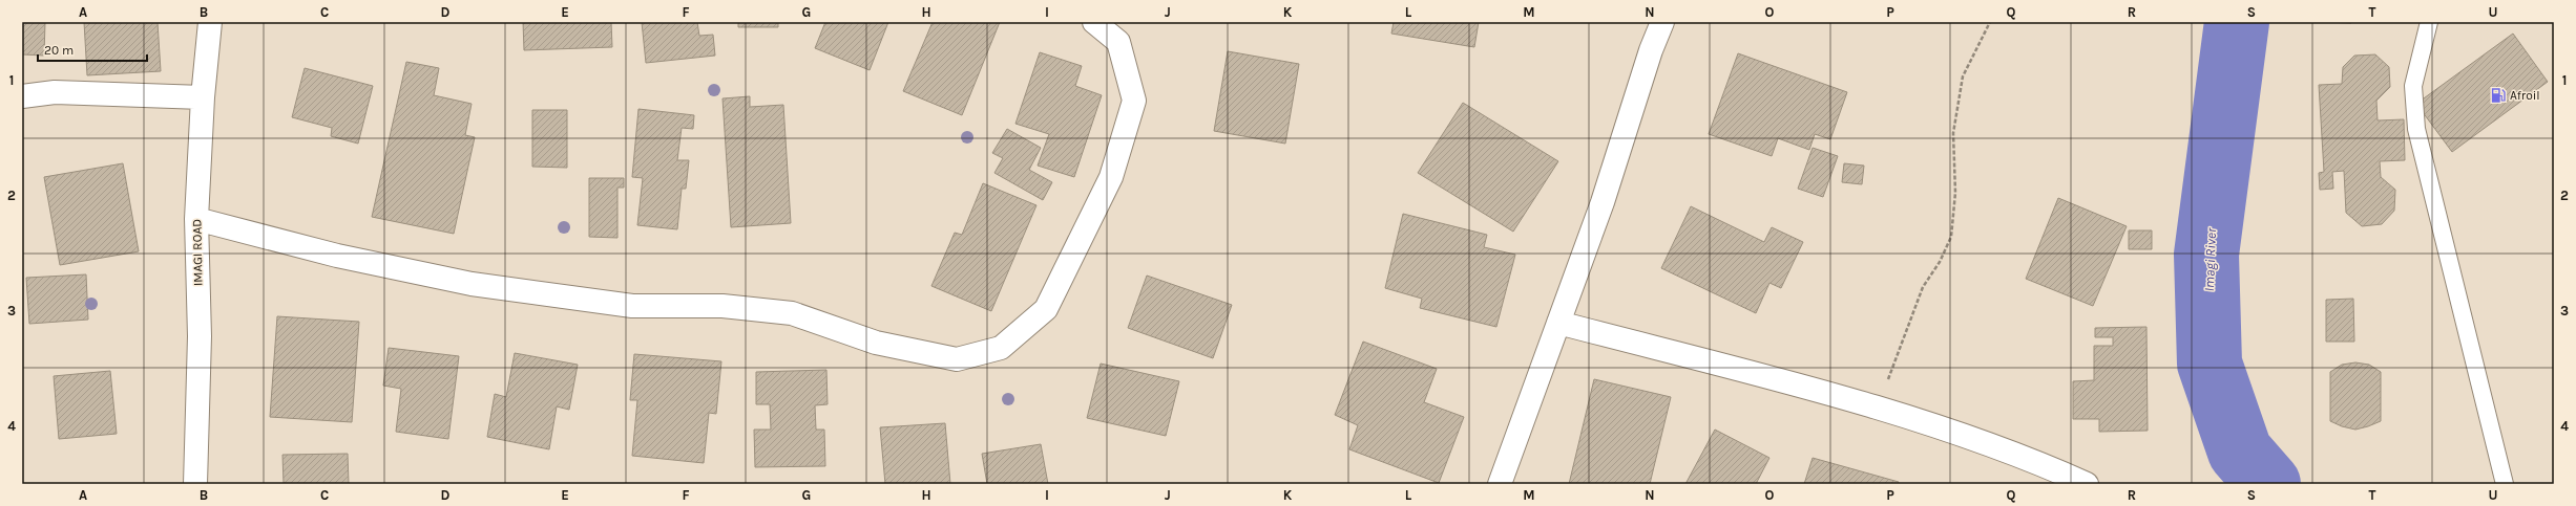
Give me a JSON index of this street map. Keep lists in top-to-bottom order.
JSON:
{
  "streets": {
    "street": ["IMAGI ROAD"]
  },
  "water": ["Imagi River"],
  "places": {
    "fuel station": ["Afroil"]
  },
  "scale_bar": "20 m",
  "grid": {
    "columns": [
      "A",
      "B",
      "C",
      "D",
      "E",
      "F",
      "G",
      "H",
      "I",
      "J",
      "K",
      "L",
      "M",
      "N",
      "O",
      "P",
      "Q",
      "R",
      "S",
      "T",
      "U"
    ],
    "rows": [
      "1",
      "2",
      "3",
      "4"
    ]
  }
}
